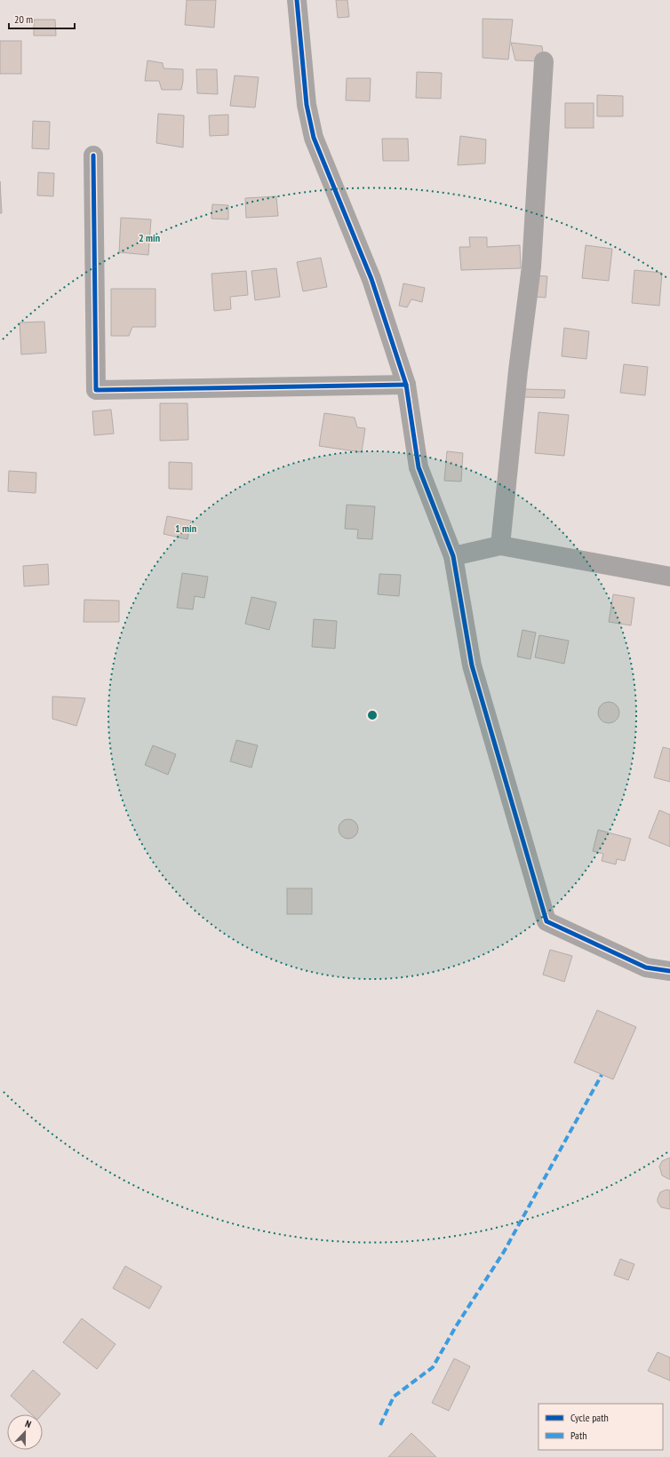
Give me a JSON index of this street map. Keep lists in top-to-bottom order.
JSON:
{
  "legend": ["Cycle path", "Path"],
  "scale_bar": "20 m",
  "north": "top",
  "rings": ["2 min", "1 min"]
}
